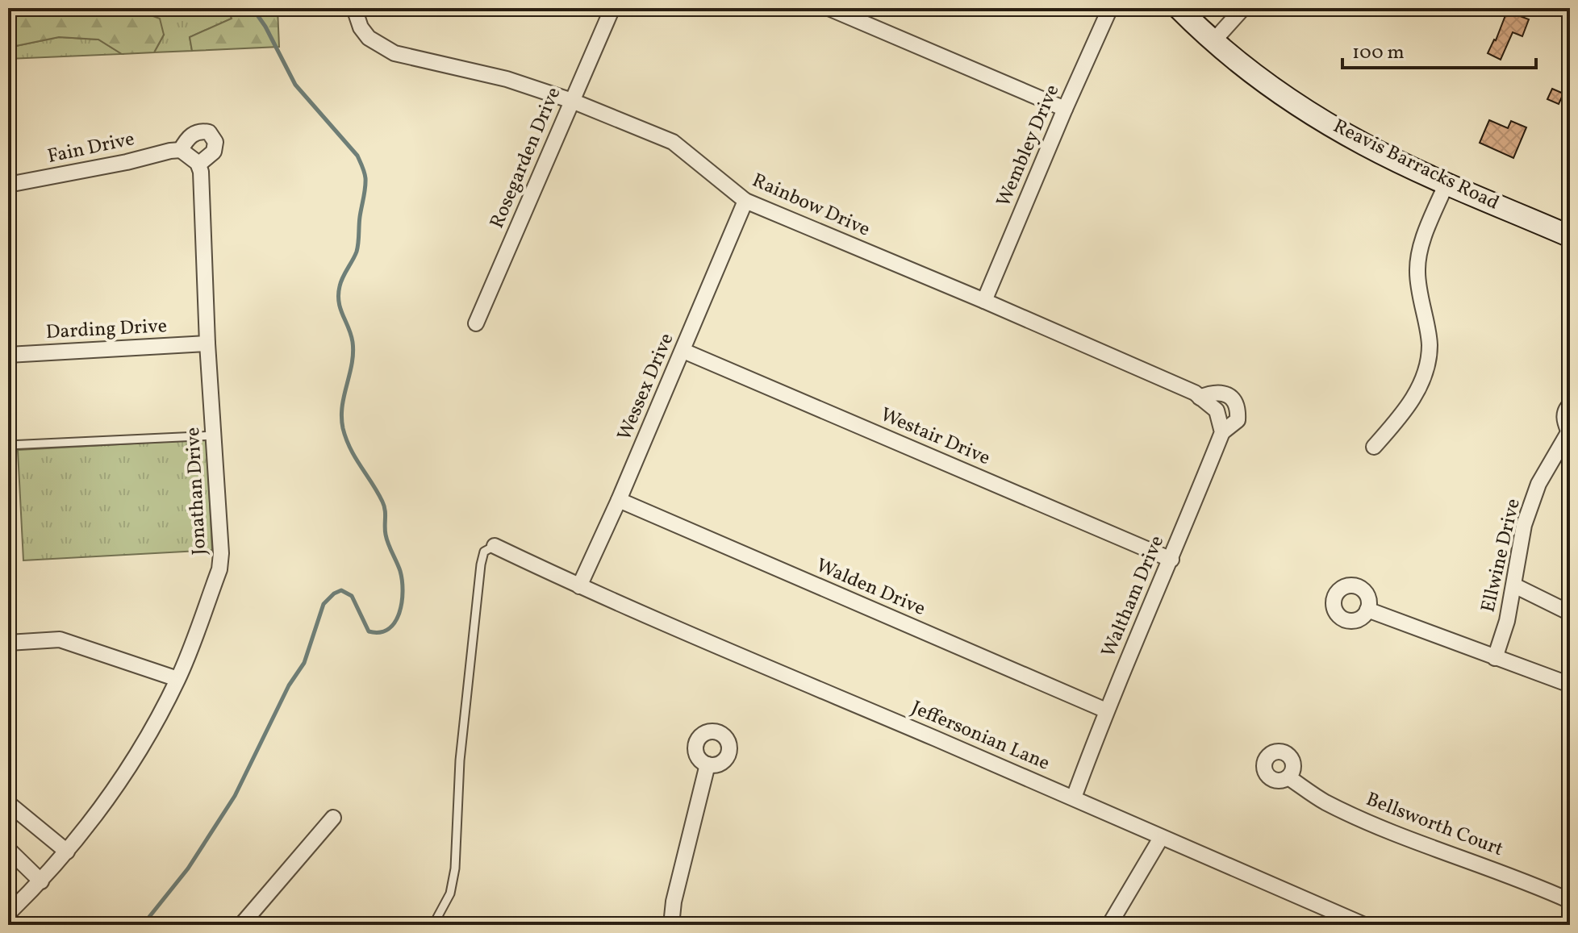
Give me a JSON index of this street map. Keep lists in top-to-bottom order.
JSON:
{
  "streets": {
    "main road": ["Reavis Barracks Road"],
    "street": [
      "Wembley Drive",
      "Fain Drive",
      "Rosegarden Drive",
      "Rainbow Drive",
      "Darding Drive",
      "Wessex Drive",
      "Westair Drive",
      "Jonathan Drive",
      "Ellwine Drive",
      "Walden Drive",
      "Waltham Drive",
      "Jeffersonian Lane",
      "Bellsworth Court"
    ]
  },
  "crossings": [
    ["Wembley Drive", "Rainbow Drive"],
    ["Fain Drive", "Jonathan Drive"],
    ["Rosegarden Drive", "Rainbow Drive"],
    ["Rainbow Drive", "Wessex Drive"],
    ["Rainbow Drive", "Waltham Drive"],
    ["Darding Drive", "Jonathan Drive"],
    ["Wessex Drive", "Westair Drive"],
    ["Wessex Drive", "Walden Drive"],
    ["Wessex Drive", "Jeffersonian Lane"],
    ["Westair Drive", "Waltham Drive"],
    ["Walden Drive", "Waltham Drive"],
    ["Waltham Drive", "Jeffersonian Lane"]
  ],
  "scale_bar": "100 m"
}
